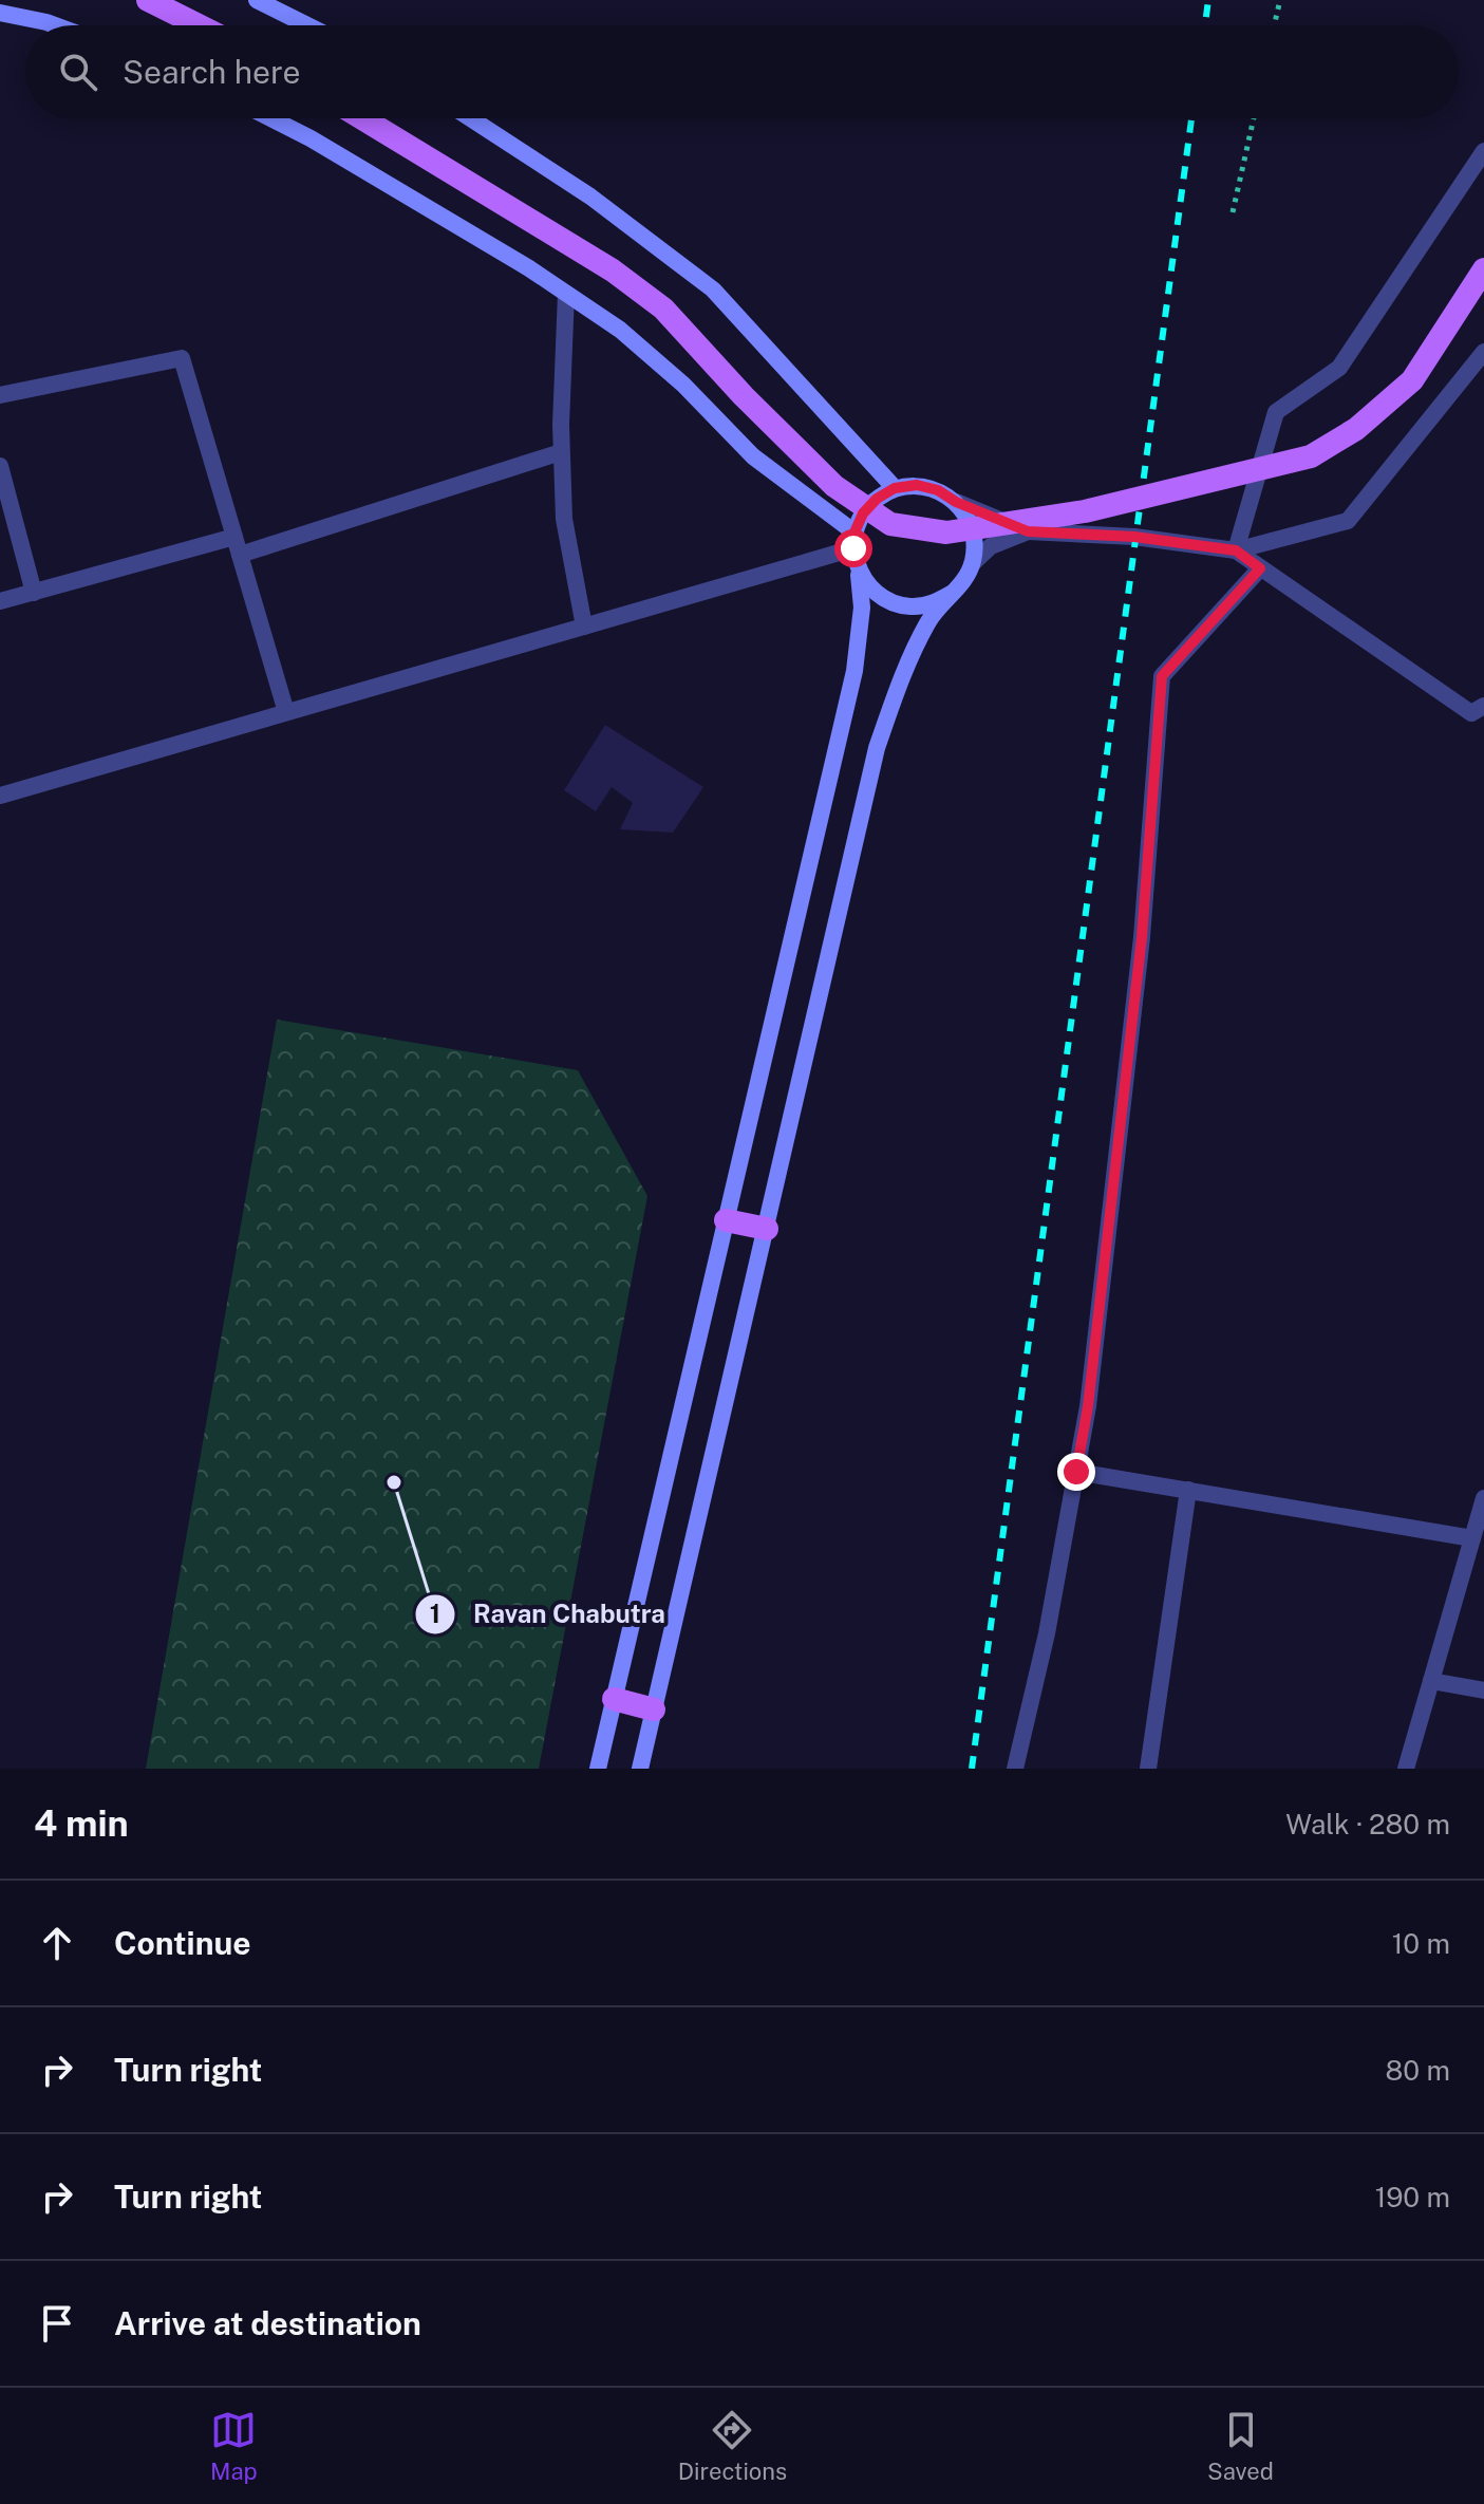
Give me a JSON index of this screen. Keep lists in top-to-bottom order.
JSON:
{
  "places": ["Ravan Chabutra"],
  "page": {
    "search": "Search here",
    "heading": ["4 min", "Walk · 280 m"],
    "list": [
      ["Continue", "10 m"],
      ["Turn right", "80 m"],
      ["Turn right", "190 m"],
      "Arrive at destination"
    ],
    "nav": ["Map", "Directions", "Saved"]
  }
}
